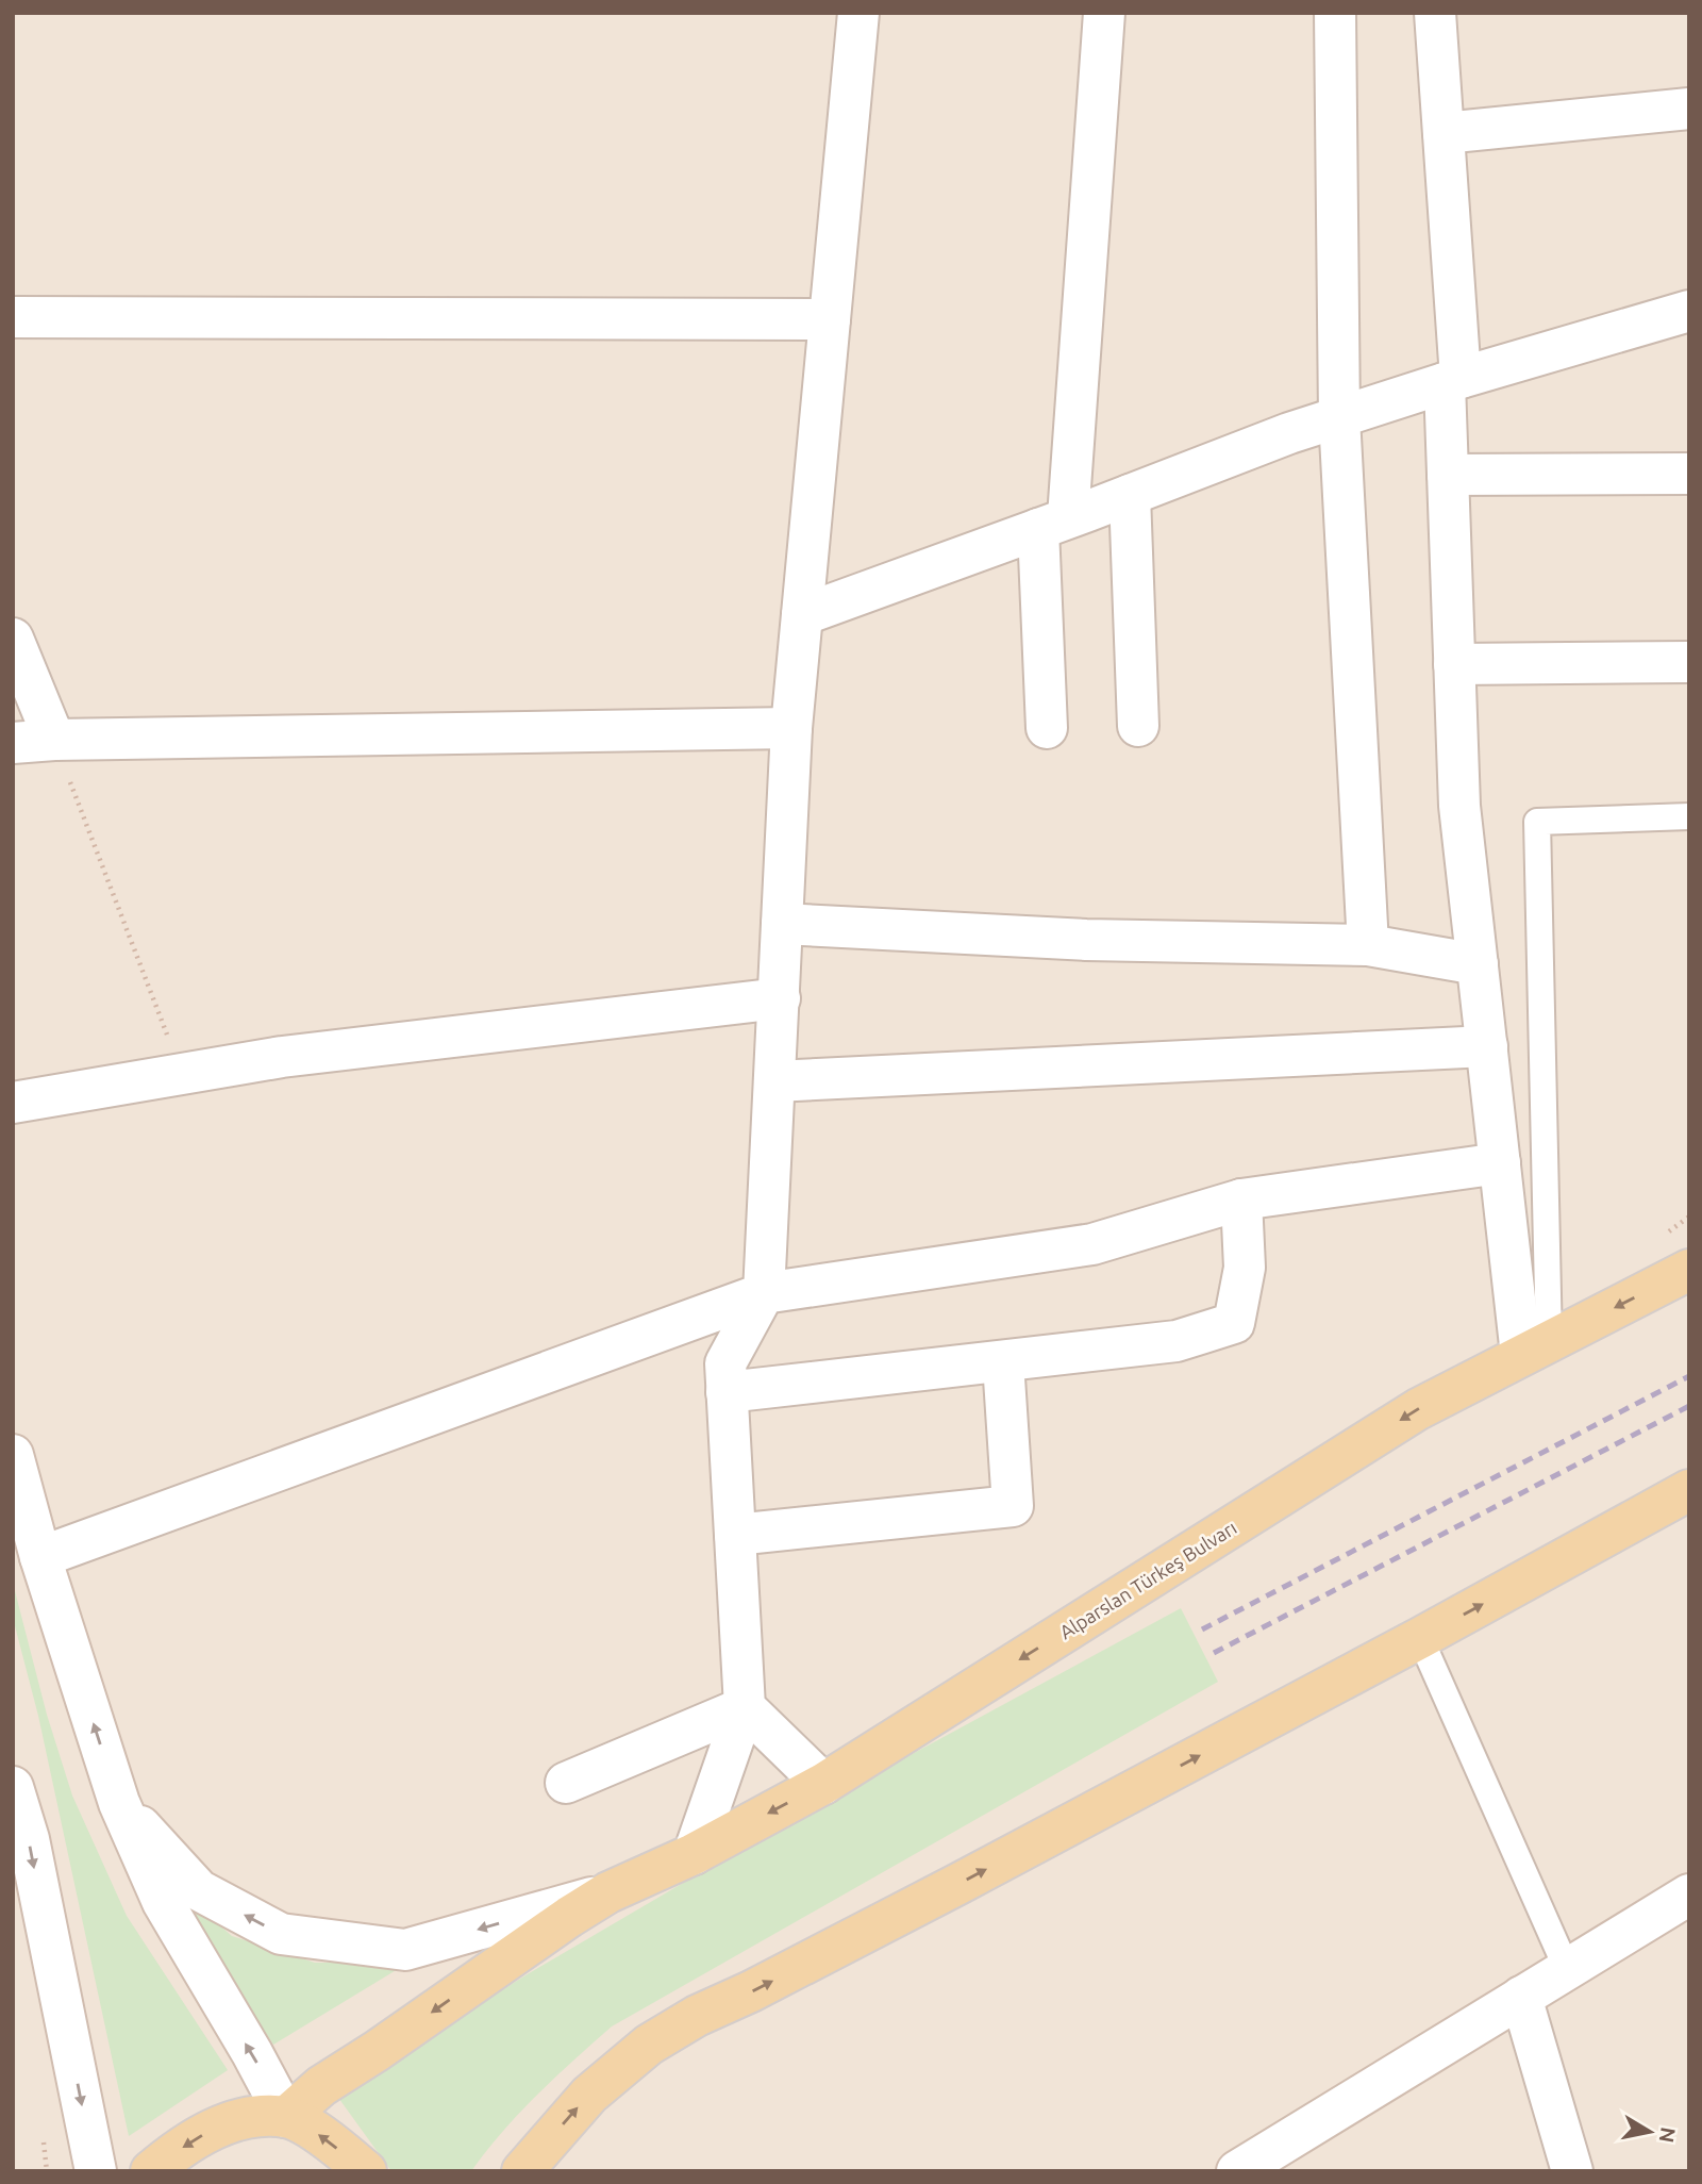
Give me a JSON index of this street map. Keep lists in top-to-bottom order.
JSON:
{
  "streets": {
    "main road": ["Alparslan Türkeş Bulvarı"]
  },
  "north": "right"
}
